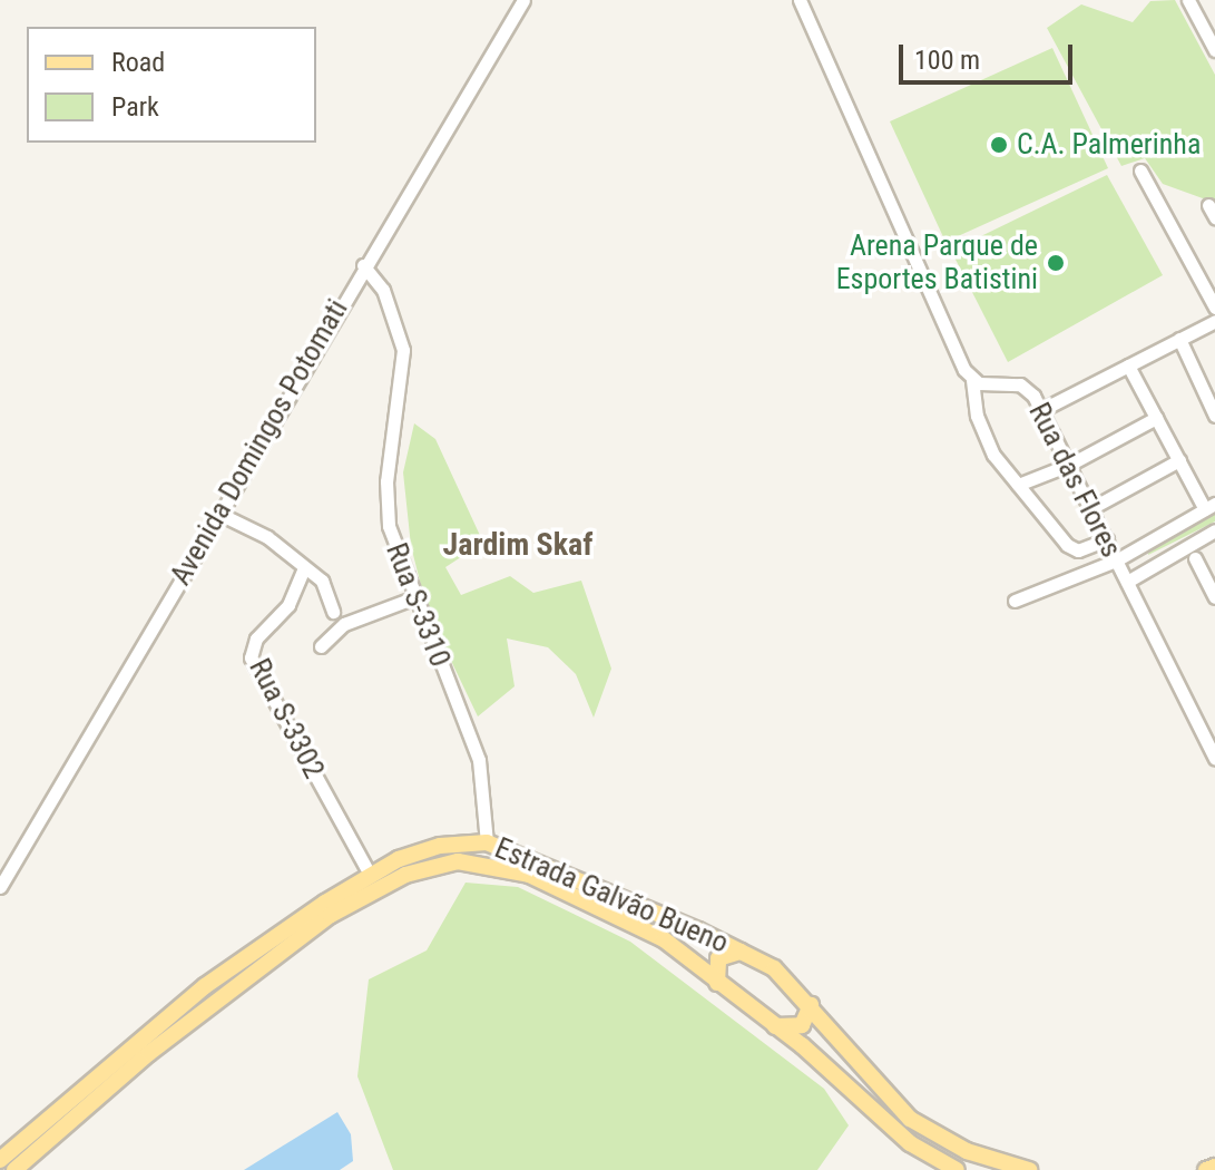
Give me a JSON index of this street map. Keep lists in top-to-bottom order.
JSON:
{
  "streets": {
    "main road": ["Estrada Galvão Bueno"],
    "street": [
      "Avenida Domingos Potomati",
      "Rua das Flores",
      "Rua S-3310",
      "Rua S-3302"
    ]
  },
  "crossings": [
    ["Avenida Domingos Potomati", "Rua S-3310"],
    ["Rua S-3310", "Estrada Galvão Bueno"],
    ["Rua S-3302", "Estrada Galvão Bueno"]
  ],
  "districts": ["Jardim Skaf"],
  "places": ["C.A. Palmerinha", "Arena Parque de Esportes Batistini"],
  "legend": ["Road", "Park"],
  "scale_bar": "100 m"
}
